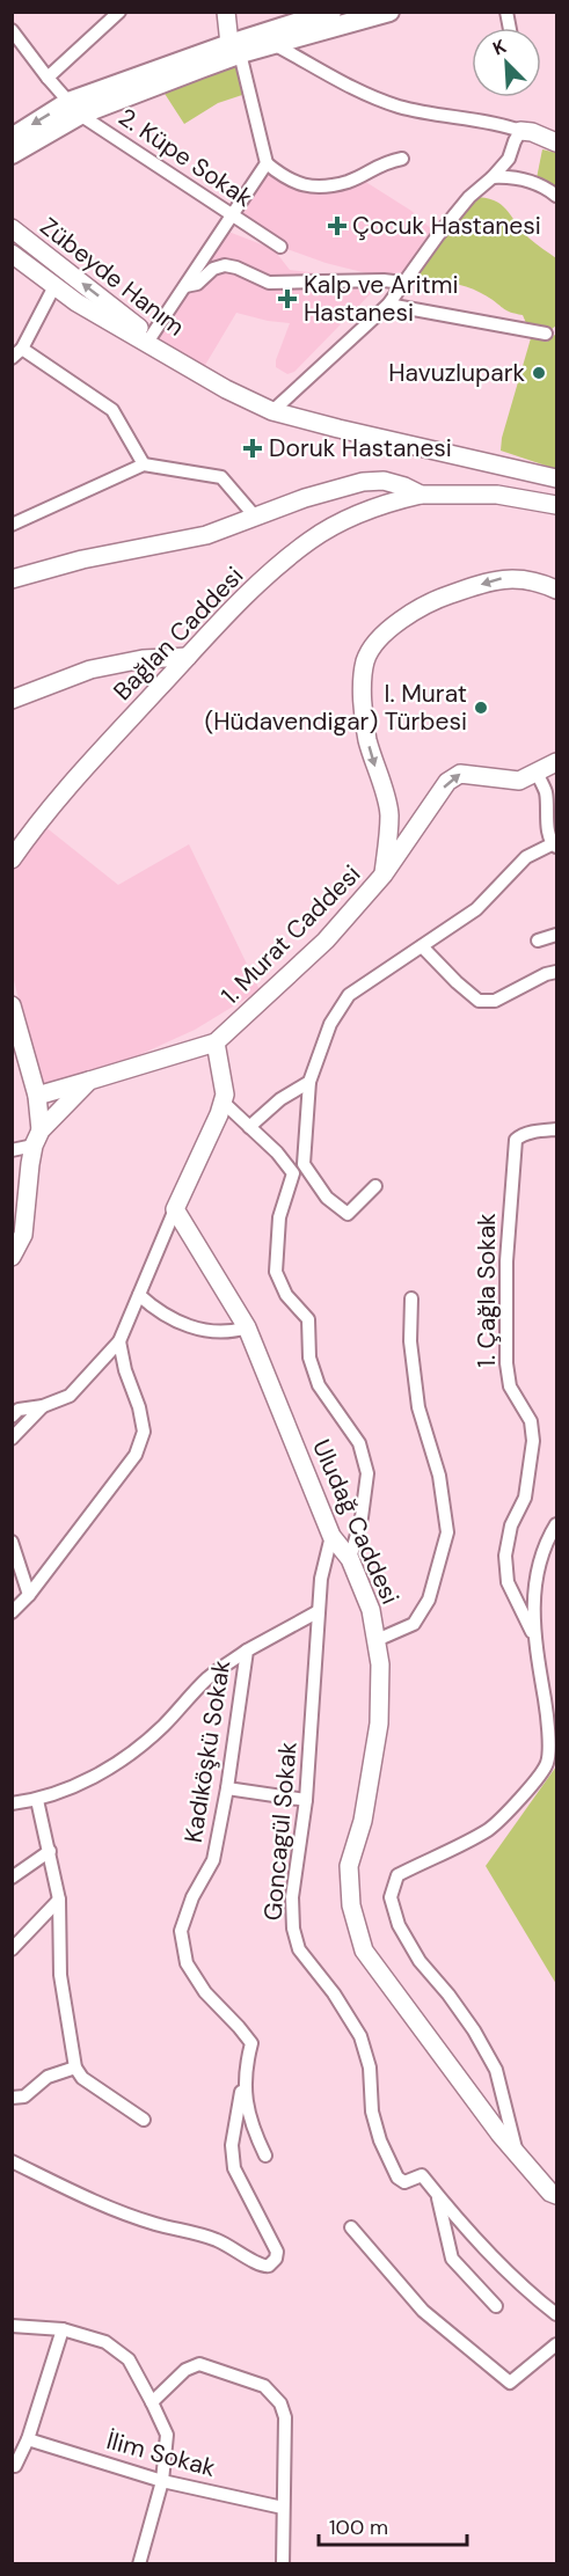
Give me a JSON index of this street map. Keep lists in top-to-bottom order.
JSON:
{
  "streets": {
    "main road": [
      "Zübeyde Hanım",
      "Bağlan Caddesi",
      "1. Murat Caddesi",
      "Uludağ Caddesi"
    ],
    "street": [
      "2. Küpe Sokak",
      "1. Çağla Sokak",
      "Kadıköşkü Sokak",
      "Goncagül Sokak",
      "İlim Sokak"
    ]
  },
  "crossings": [
    ["Uludağ Caddesi", "Goncagül Sokak"],
    ["Kadıköşkü Sokak", "Goncagül Sokak"]
  ],
  "places": {
    "health": ["Çocuk Hastanesi", "Kalp ve Aritmi Hastanesi", "Doruk Hastanesi"],
    "other": ["Havuzlupark", "I. Murat (Hüdavendigar) Türbesi"]
  },
  "scale_bar": "100 m",
  "north": "top left"
}
